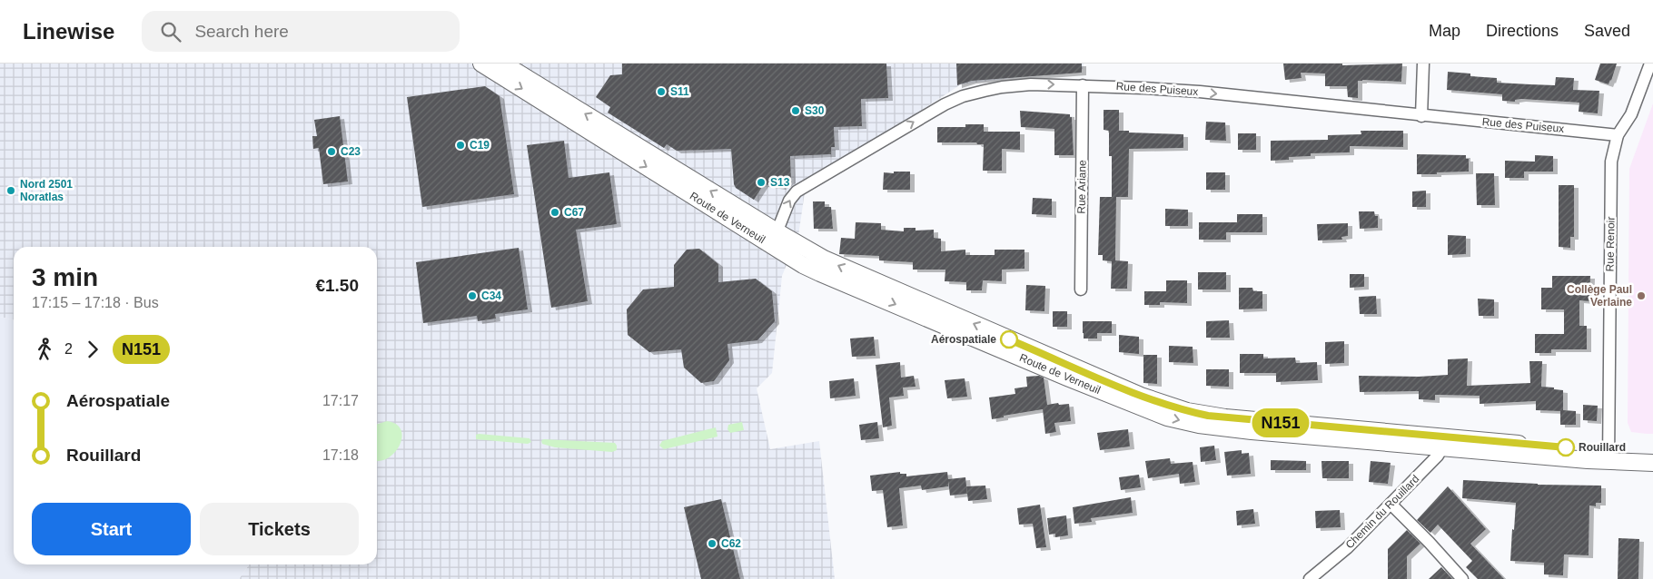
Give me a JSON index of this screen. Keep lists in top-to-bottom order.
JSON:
{
  "streets": {
    "main road": ["Route de Verneuil"],
    "street": [
      "Rue des Puiseux",
      "Rue Ariane",
      "Rue Renoir",
      "Chemin du Rouillard"
    ]
  },
  "crossings": [
    ["Rue des Puiseux", "Rue Ariane"],
    ["Rue des Puiseux", "Route de Verneuil"],
    ["Rue des Puiseux", "Rue Renoir"],
    ["Route de Verneuil", "Rue Renoir"],
    ["Route de Verneuil", "Chemin du Rouillard"]
  ],
  "one_way": ["Rue des Puiseux"],
  "places": [
    "S11",
    "S30",
    "C19",
    "C23",
    "S13",
    "Nord 2501 Noratlas",
    "C67",
    "C34",
    "Collège Paul Verlaine",
    "Aérospatiale",
    "Rouillard",
    "C62"
  ],
  "lines": ["bus line N151"],
  "page": {
    "header": "Linewise",
    "search": "Search here",
    "nav": ["Map", "Directions", "Saved"],
    "on_map": "N151",
    "heading": ["3 min", "17:15 – 17:18 · Bus", "€1.50"],
    "legs": ["2", "N151"],
    "list": [
      {
        "name": "Aérospatiale",
        "value": "17:17"
      },
      {
        "name": "Rouillard",
        "value": "17:18"
      }
    ],
    "buttons": ["Start", "Tickets"]
  }
}
